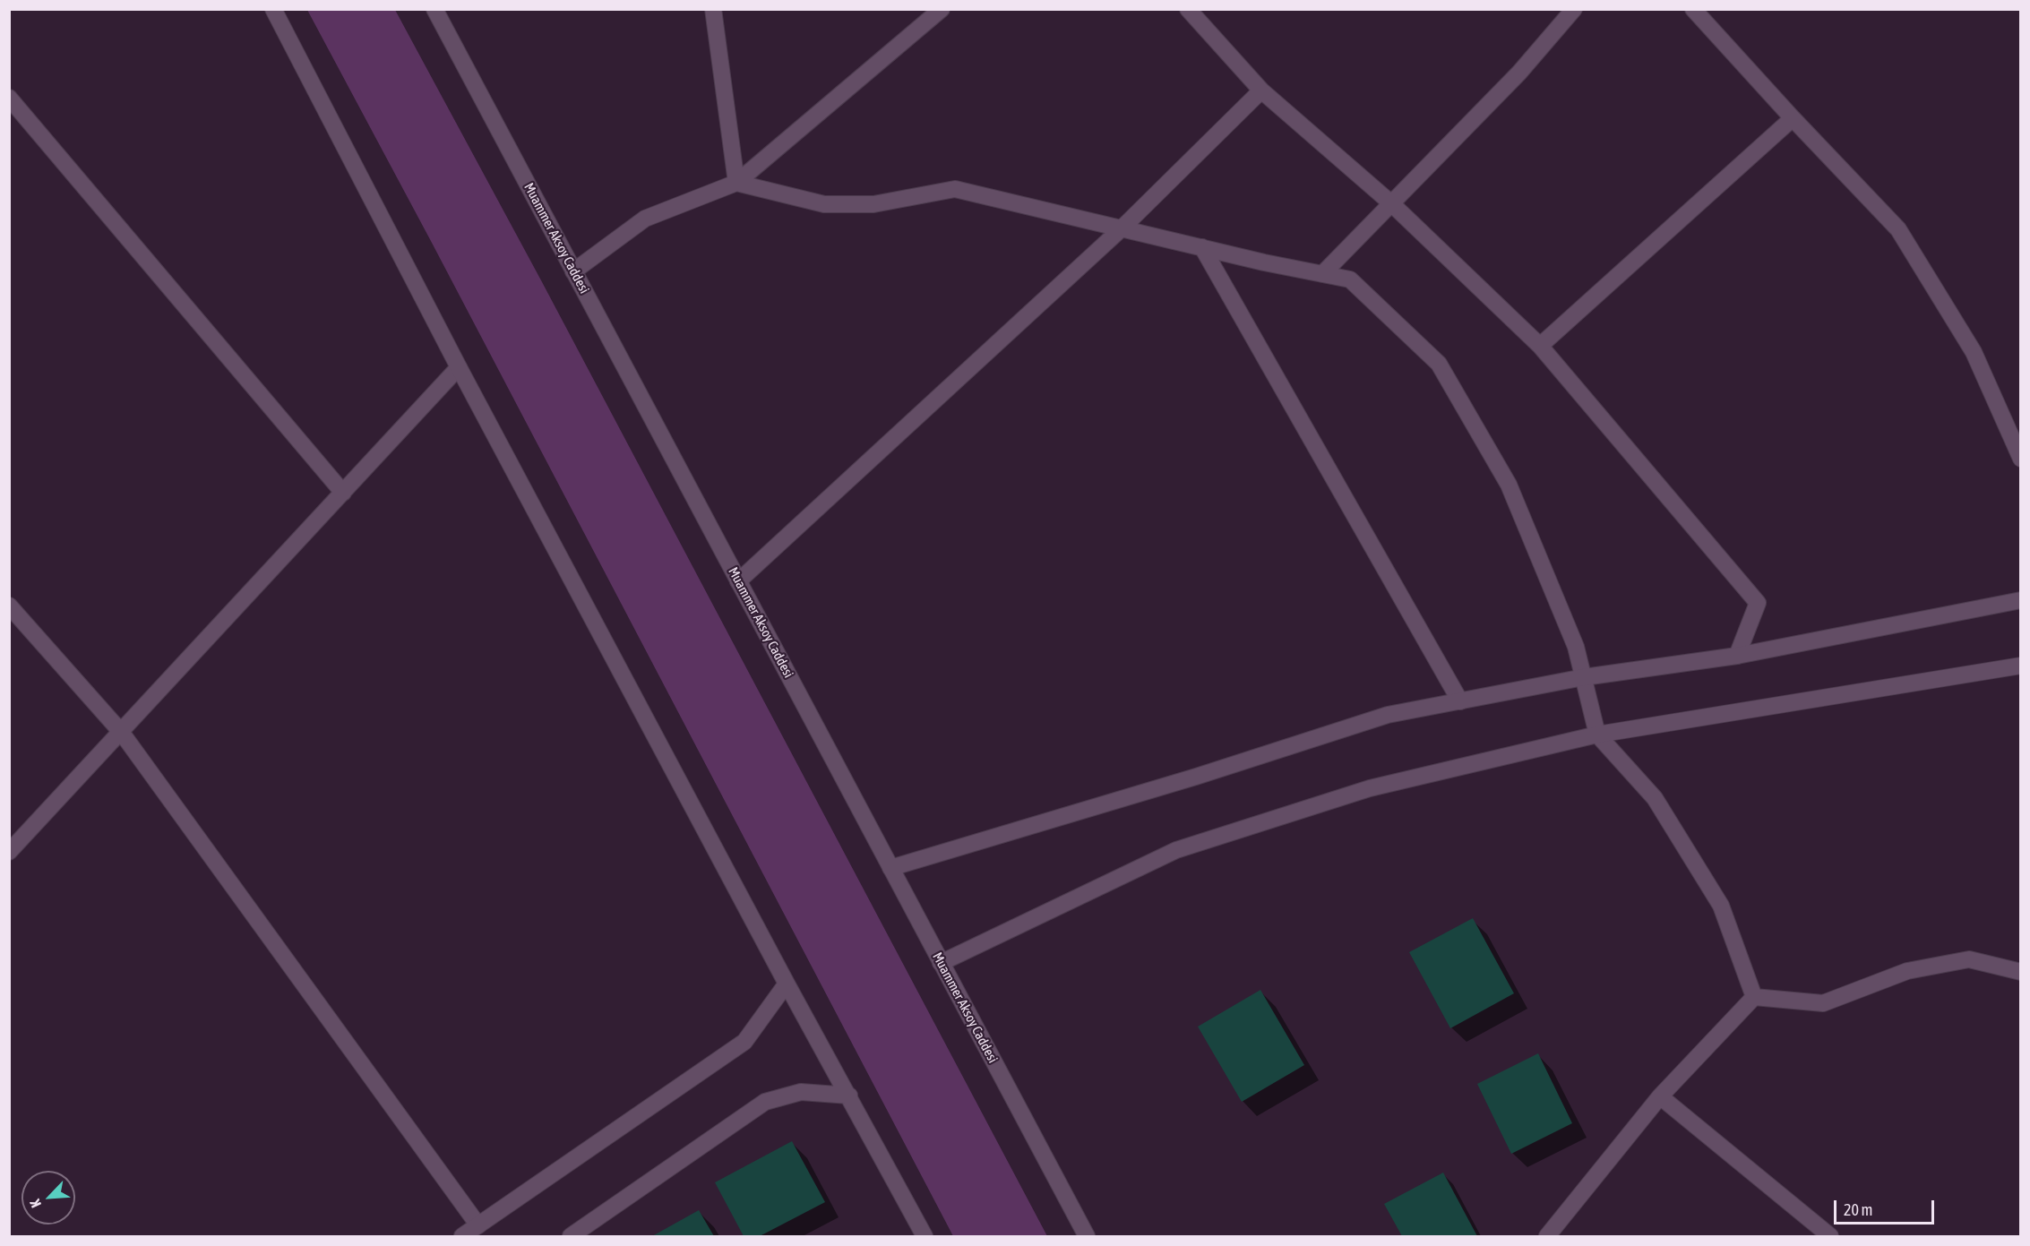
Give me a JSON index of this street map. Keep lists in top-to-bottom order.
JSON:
{
  "streets": {
    "street": ["Muammer Aksoy Caddesi"]
  },
  "scale_bar": "20 m",
  "north": "bottom left"
}
